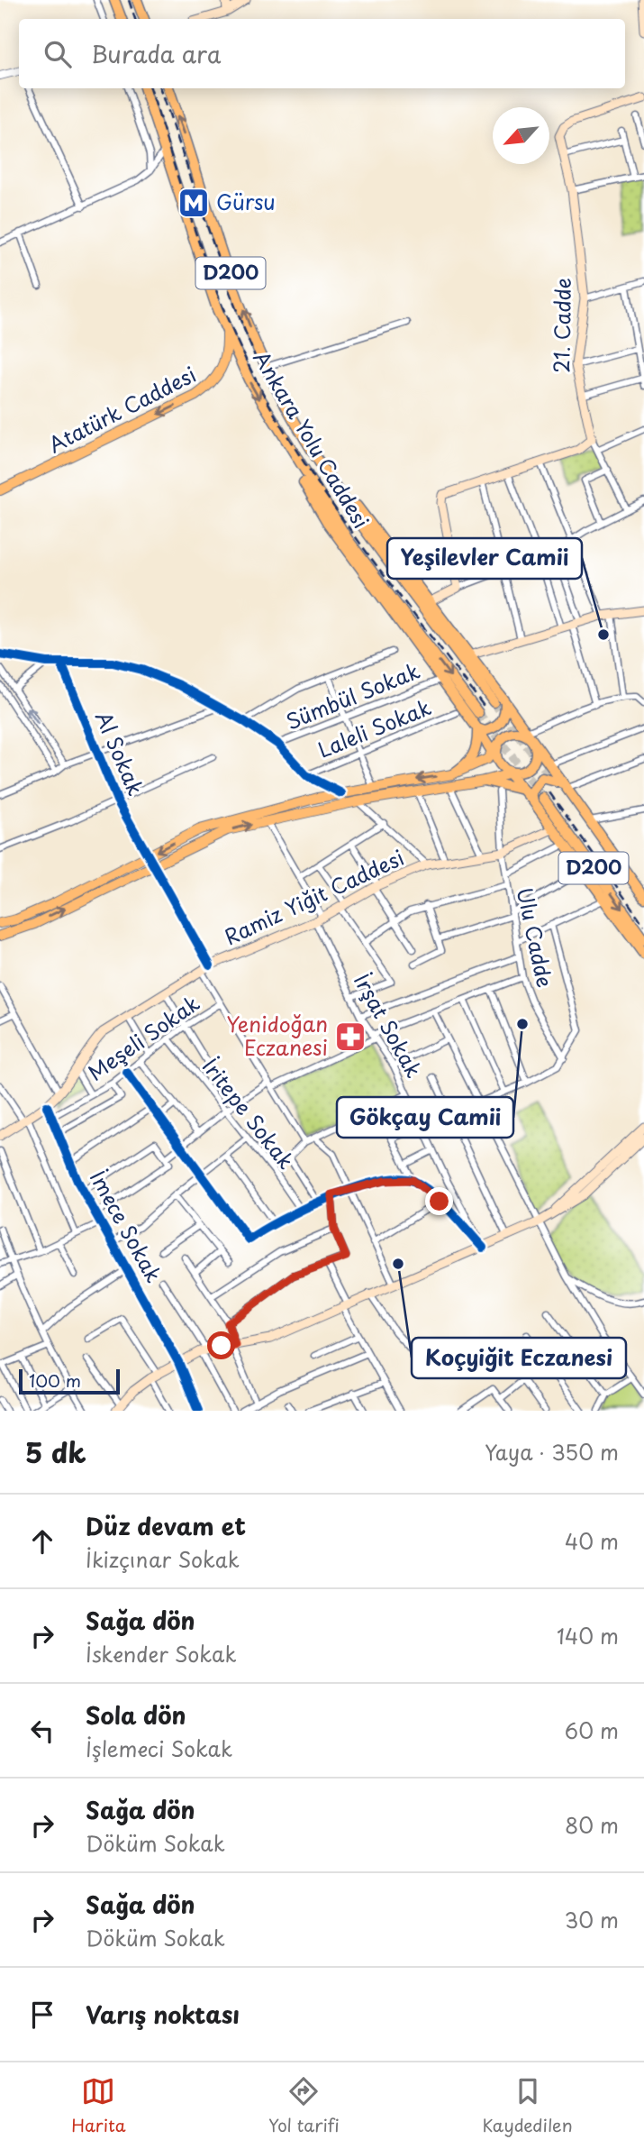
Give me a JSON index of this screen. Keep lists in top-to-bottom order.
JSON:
{
  "streets": {
    "highway": ["D200", "Ankara Yolu Caddesi"],
    "main road": ["21. Cadde", "Atatürk Caddesi", "Ramiz Yiğit Caddesi"],
    "street": [
      "Sümbül Sokak",
      "Laleli Sokak",
      "Al Sokak",
      "Ulu Cadde",
      "İrşat Sokak",
      "Meşeli Sokak",
      "İritepe Sokak",
      "İmece Sokak"
    ]
  },
  "crossings": [
    ["Atatürk Caddesi", "Ankara Yolu Caddesi"],
    ["Al Sokak", "Ramiz Yiğit Caddesi"],
    ["Ramiz Yiğit Caddesi", "Ulu Cadde"],
    ["Ramiz Yiğit Caddesi", "İrşat Sokak"],
    ["Ramiz Yiğit Caddesi", "İmece Sokak"],
    ["Meşeli Sokak", "İritepe Sokak"],
    ["Meşeli Sokak", "İmece Sokak"]
  ],
  "one_way": ["Atatürk Caddesi"],
  "places": {
    "metro station": ["Gürsu"],
    "other": ["Yeşilevler Camii", "Gökçay Camii", "Koçyiğit Eczanesi"],
    "pharmacy": ["Yenidoğan Eczanesi"]
  },
  "scale_bar": "100 m",
  "north": "bottom left",
  "page": {
    "search": "Burada ara",
    "scale": "100 m",
    "heading": ["5 dk", "Yaya · 350 m"],
    "list": [
      ["Düz devam et", "İkizçınar Sokak", "40 m"],
      ["Sağa dön", "İskender Sokak", "140 m"],
      ["Sola dön", "İşlemeci Sokak", "60 m"],
      ["Sağa dön", "Döküm Sokak", "80 m"],
      ["Sağa dön", "Döküm Sokak", "30 m"],
      "Varış noktası"
    ],
    "nav": ["Harita", "Yol tarifi", "Kaydedilen"]
  }
}
